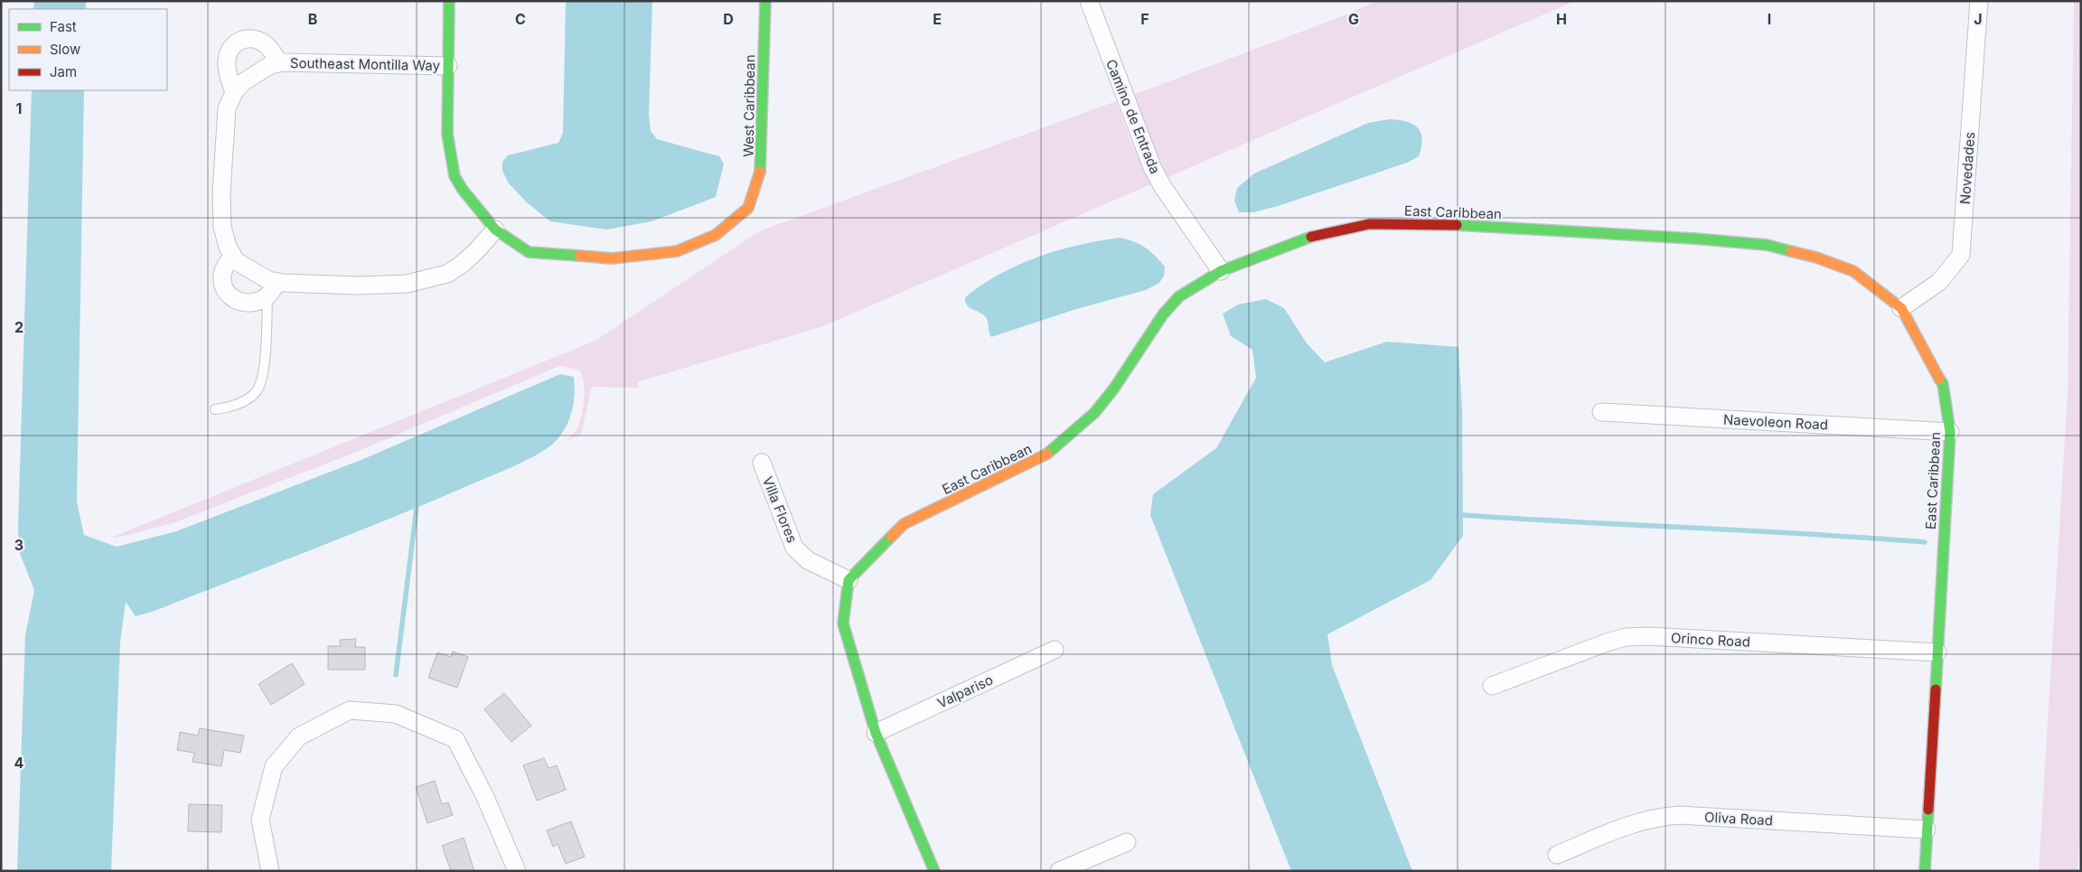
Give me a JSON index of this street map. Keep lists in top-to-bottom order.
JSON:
{
  "streets": {
    "street": [
      "Southeast Montilla Way",
      "West Caribbean",
      "Camino de Entrada",
      "Novedades",
      "East Caribbean",
      "Naevoleon Road",
      "Villa Flores",
      "Orinco Road",
      "Valpariso",
      "Oliva Road"
    ]
  },
  "crossings": [
    ["Southeast Montilla Way", "West Caribbean"],
    ["Camino de Entrada", "East Caribbean"],
    ["Novedades", "East Caribbean"],
    ["East Caribbean", "Naevoleon Road"],
    ["East Caribbean", "Villa Flores"],
    ["East Caribbean", "Orinco Road"],
    ["East Caribbean", "Oliva Road"]
  ],
  "legend": ["Fast", "Slow", "Jam"],
  "grid": {
    "columns": [
      "B",
      "C",
      "D",
      "E",
      "F",
      "G",
      "H",
      "I",
      "J"
    ],
    "rows": [
      "1",
      "2",
      "3",
      "4"
    ]
  }
}
